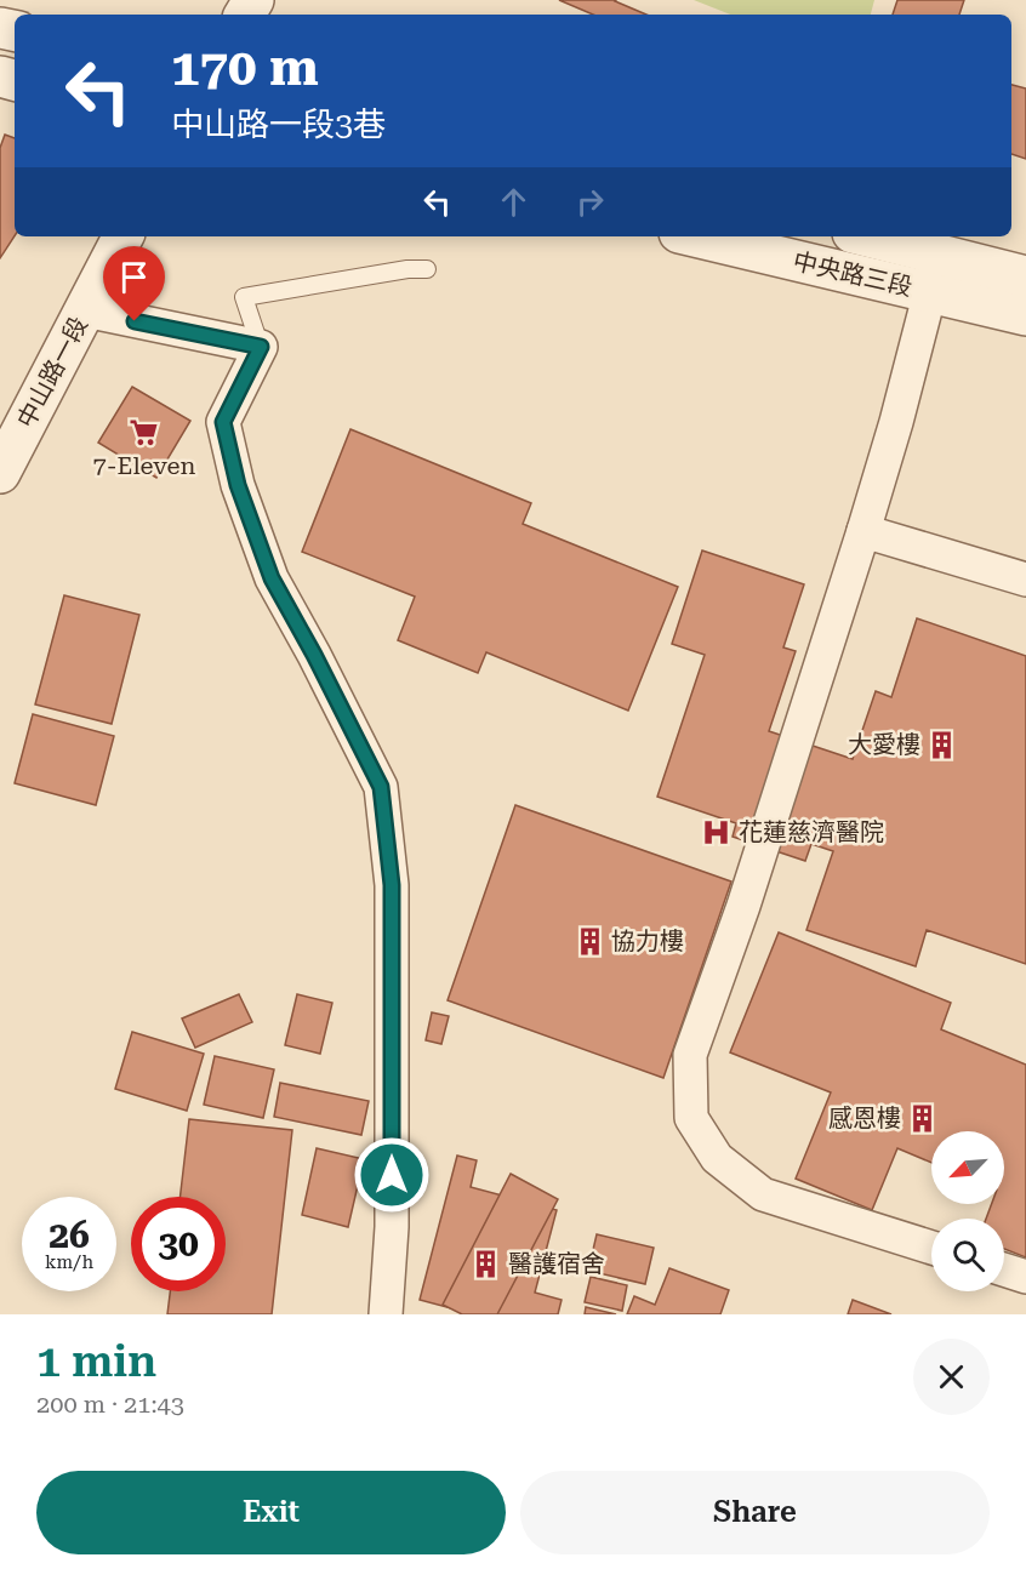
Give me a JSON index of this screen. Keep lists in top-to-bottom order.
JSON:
{
  "streets": {
    "street": ["中央路三段", "中山路一段"]
  },
  "places": {
    "supermarket": ["7-Eleven"],
    "building": [
      "大愛樓",
      "協力樓",
      "感恩樓",
      "醫護宿舍"
    ],
    "hospital": ["花蓮慈濟醫院"]
  },
  "north": "bottom left",
  "page": {
    "turn": ["170 m", "中山路一段3巷"],
    "speed": "26 km/h",
    "limit": "30",
    "heading": ["1 min", "200 m · 21:43"],
    "buttons": ["Exit", "Share"]
  }
}
